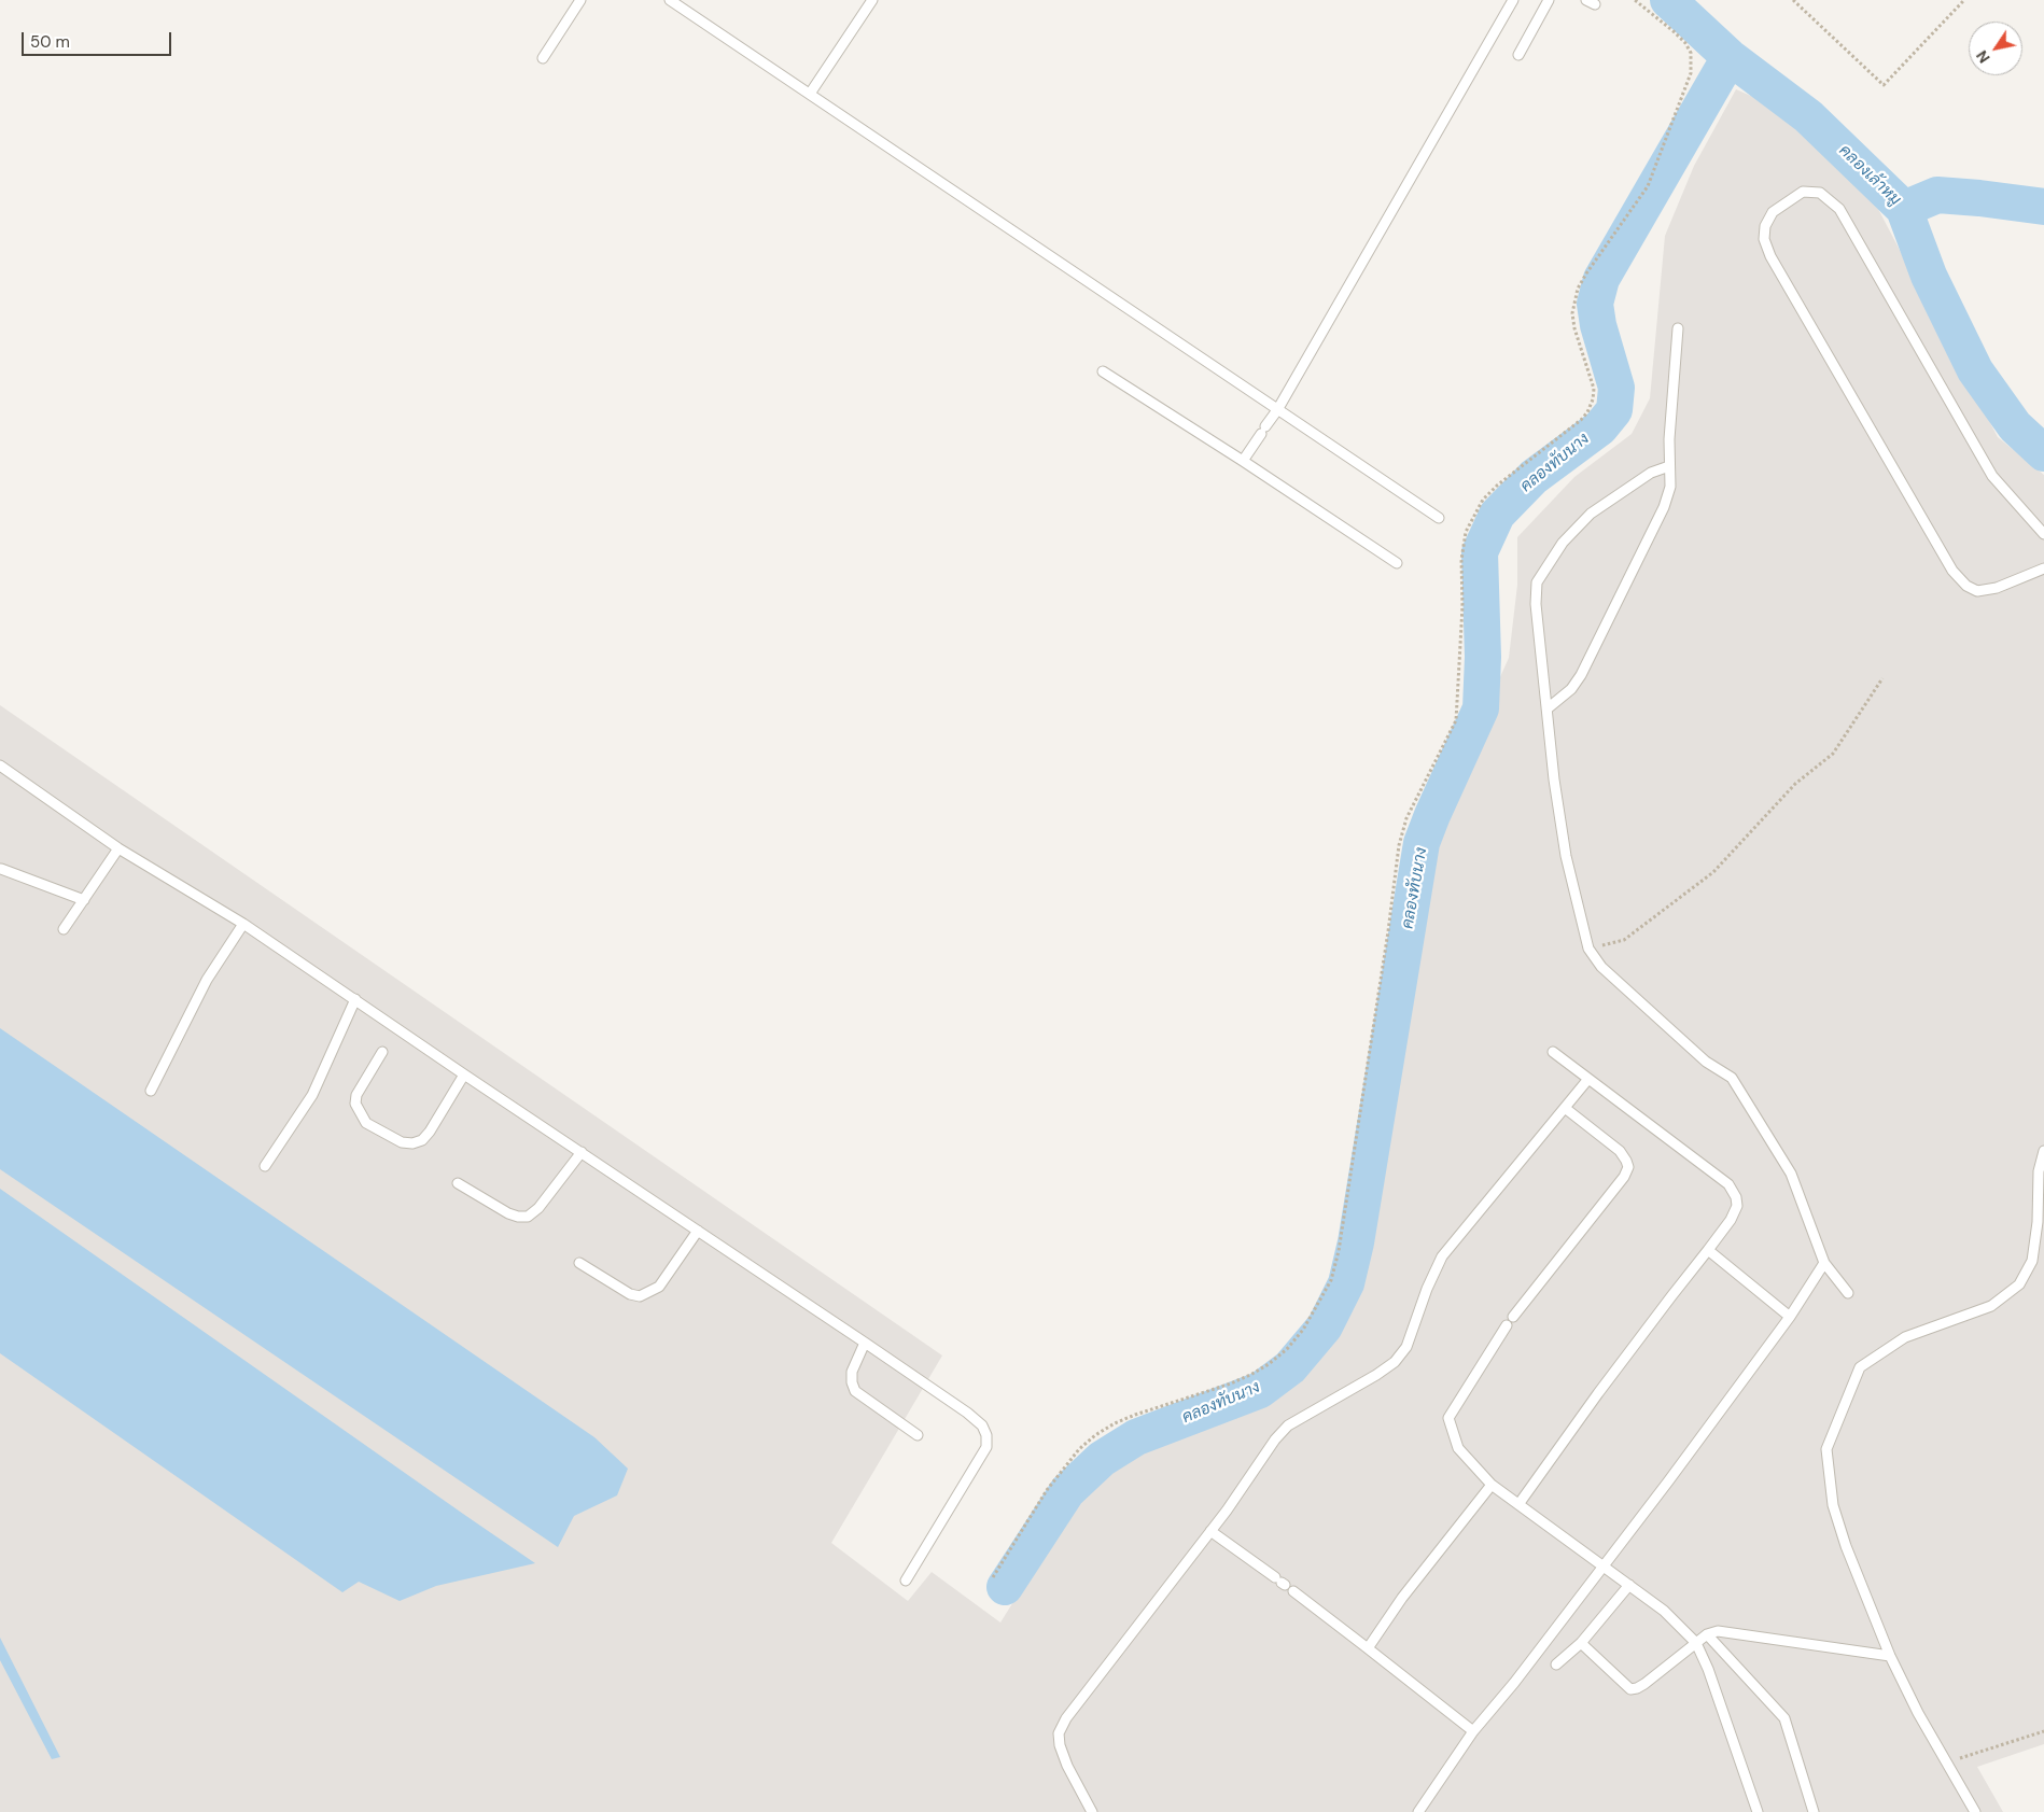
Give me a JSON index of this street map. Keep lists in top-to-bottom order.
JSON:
{
  "water": ["คลองเล้าหมู", "คลองทับนาง"],
  "scale_bar": "50 m",
  "north": "bottom left"
}
